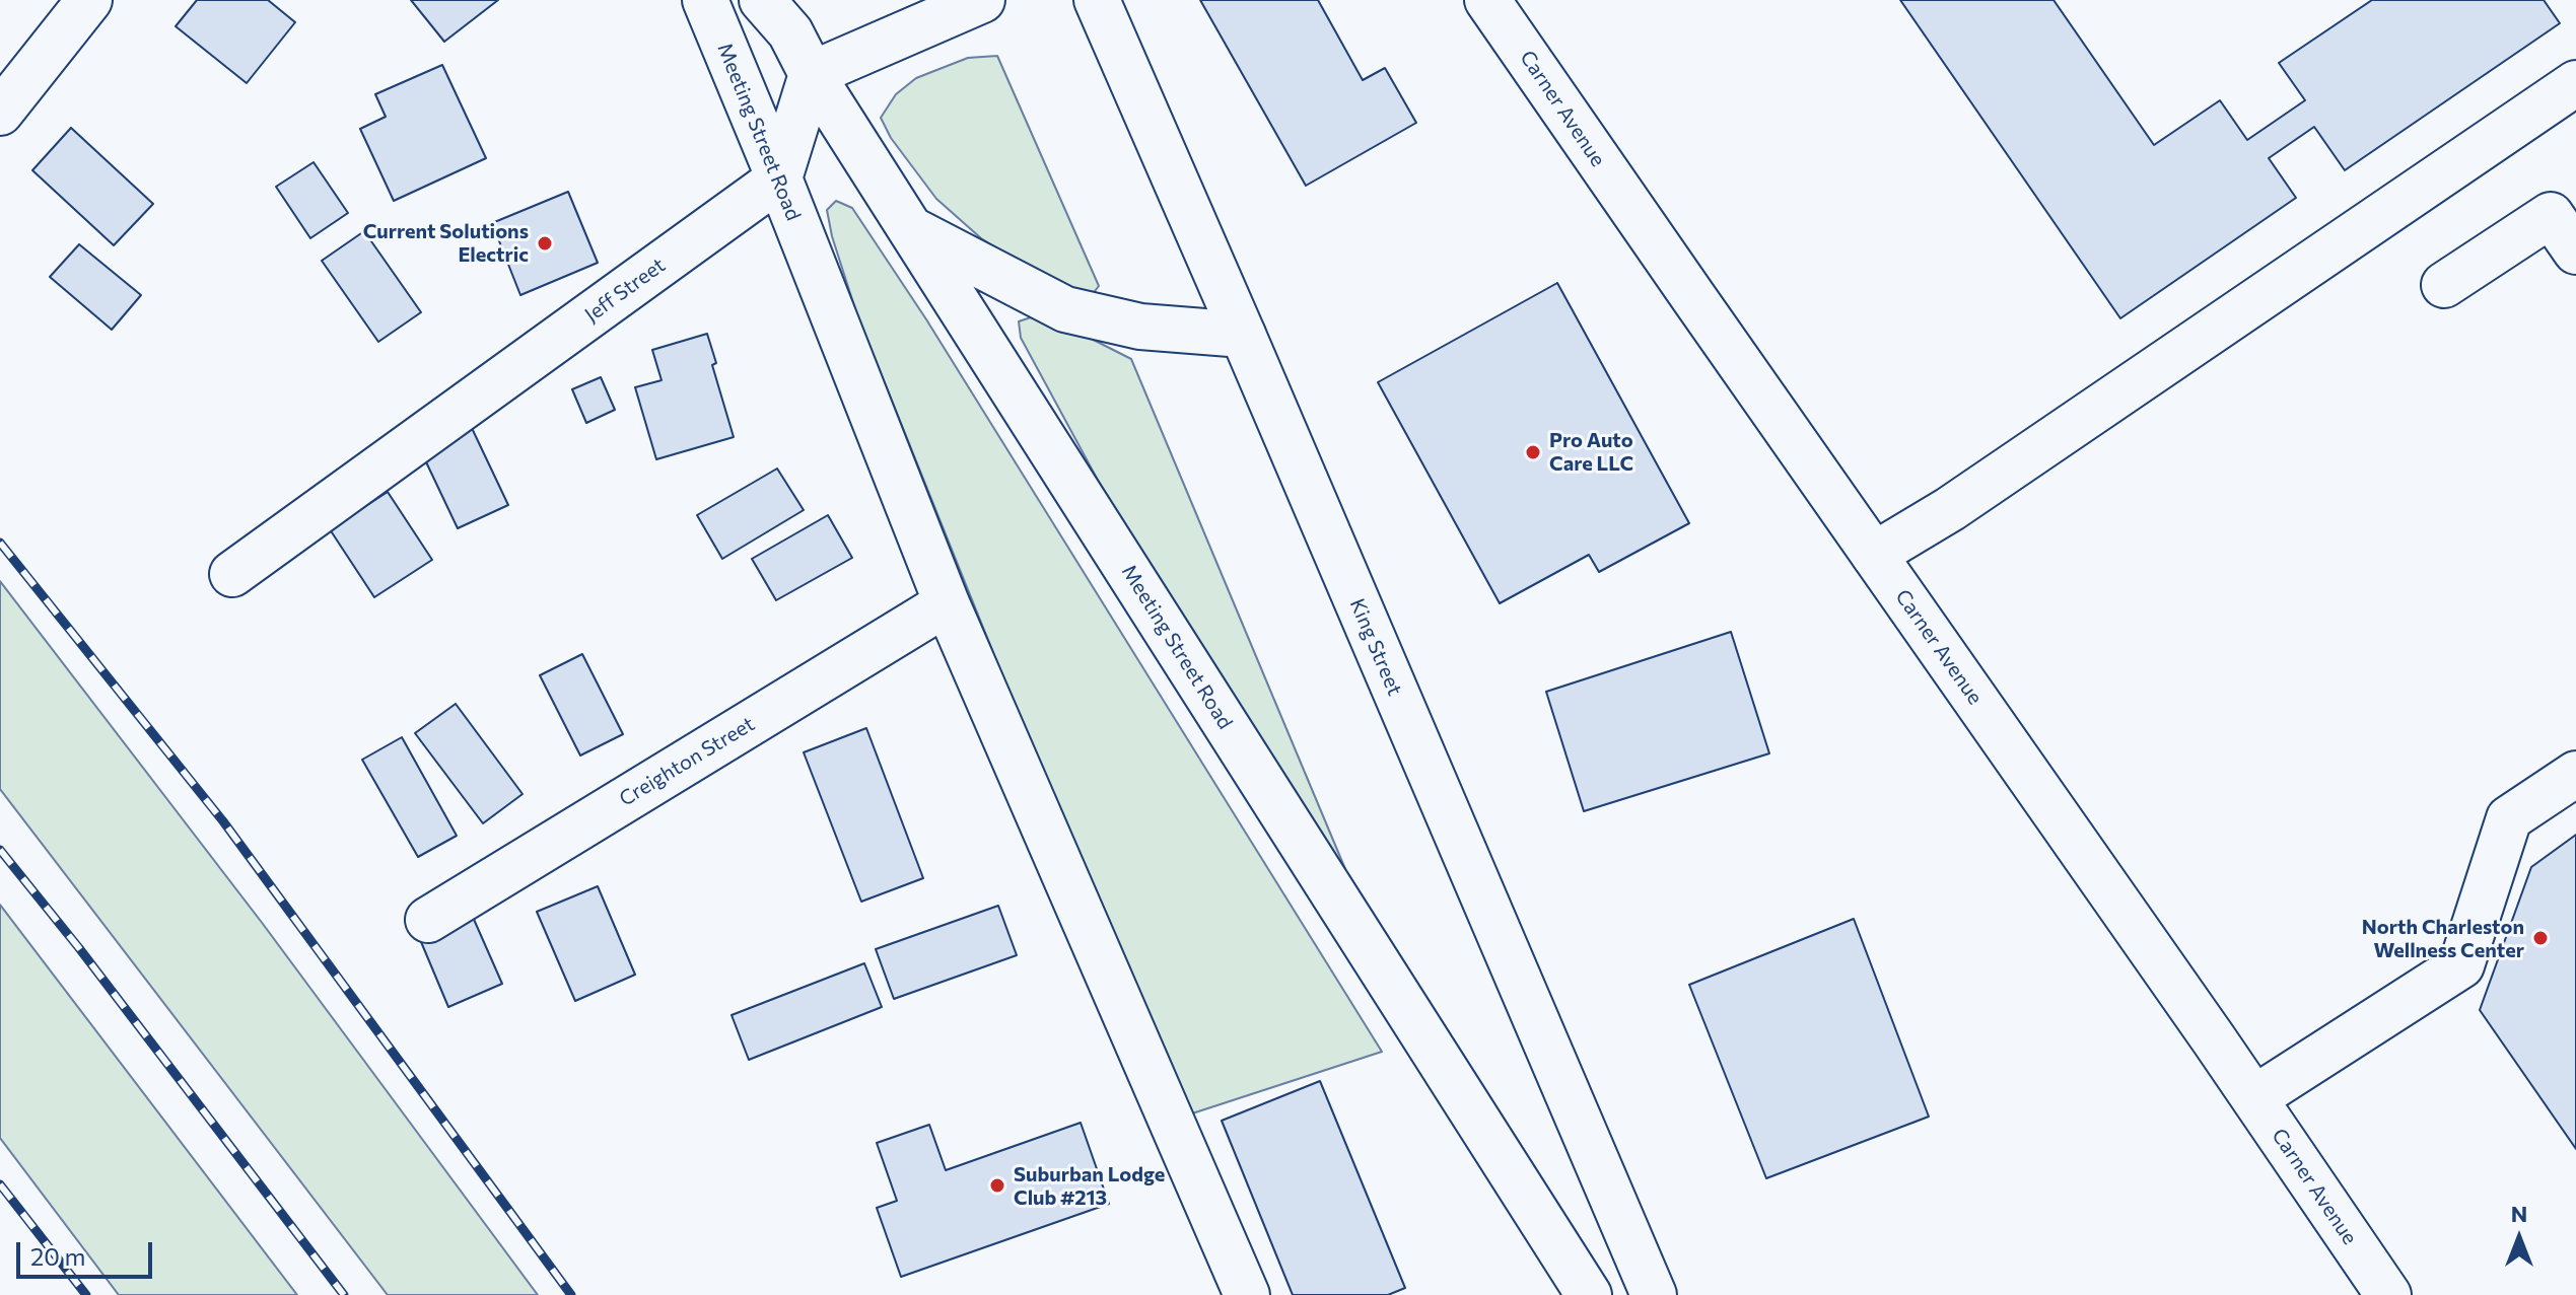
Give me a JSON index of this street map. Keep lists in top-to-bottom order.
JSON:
{
  "streets": {
    "street": [
      "Carner Avenue",
      "Meeting Street Road",
      "Jeff Street",
      "King Street",
      "Creighton Street"
    ]
  },
  "crossings": [
    ["Meeting Street Road", "Jeff Street"],
    ["Meeting Street Road", "Creighton Street"]
  ],
  "places": [
    "Current Solutions Electric",
    "Pro Auto Care LLC",
    "North Charleston Wellness Center",
    "Suburban Lodge Club #213"
  ],
  "scale_bar": "20 m",
  "north": "top"
}
